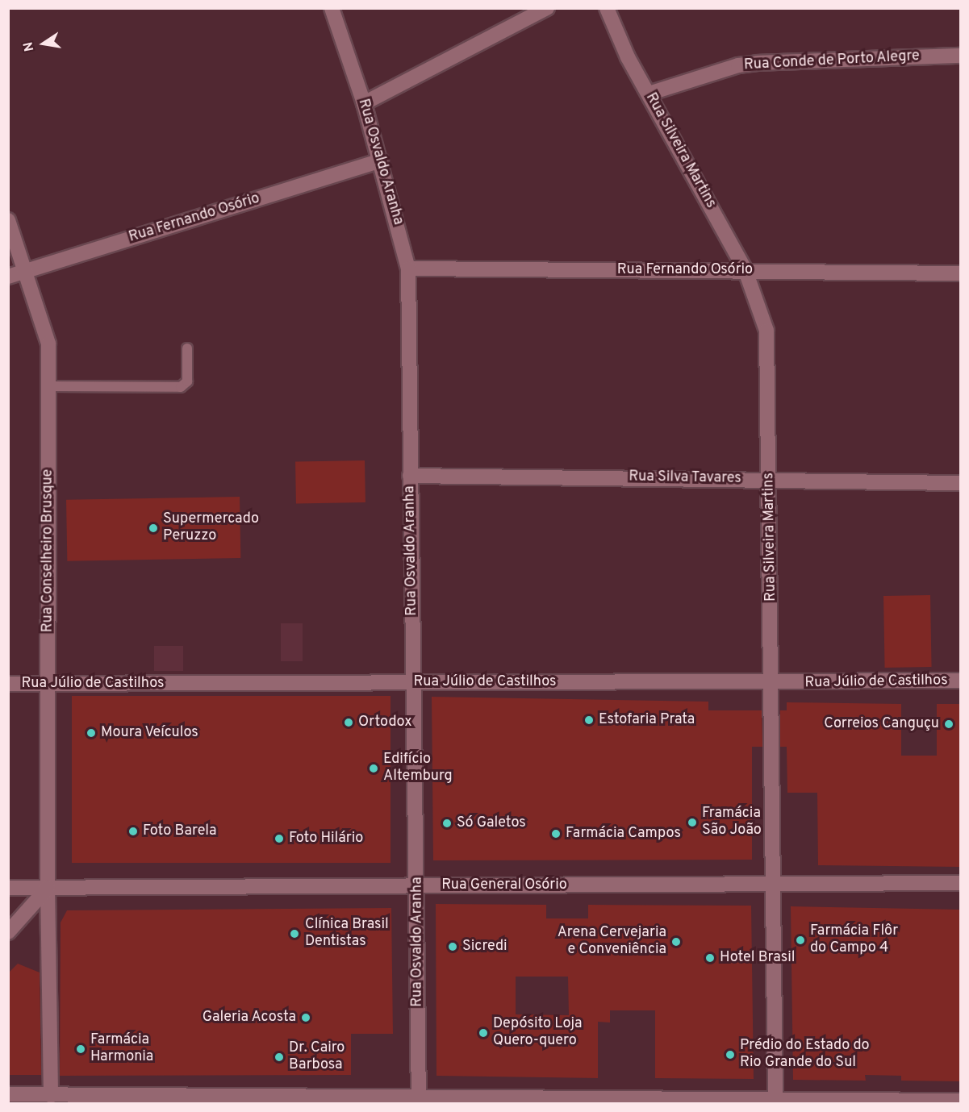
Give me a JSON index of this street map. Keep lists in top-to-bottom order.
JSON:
{
  "streets": {
    "street": [
      "Rua Conde de Porto Alegre",
      "Rua Silveira Martins",
      "Rua Osvaldo Aranha",
      "Rua Fernando Osório",
      "Rua Silva Tavares",
      "Rua Conselheiro Brusque",
      "Rua Júlio de Castilhos",
      "Rua General Osório"
    ]
  },
  "crossings": [
    ["Rua Conde de Porto Alegre", "Rua Silveira Martins"],
    ["Rua Silveira Martins", "Rua Fernando Osório"],
    ["Rua Silveira Martins", "Rua Silva Tavares"],
    ["Rua Silveira Martins", "Rua Júlio de Castilhos"],
    ["Rua Silveira Martins", "Rua General Osório"],
    ["Rua Osvaldo Aranha", "Rua Fernando Osório"],
    ["Rua Osvaldo Aranha", "Rua Silva Tavares"],
    ["Rua Osvaldo Aranha", "Rua Júlio de Castilhos"],
    ["Rua Osvaldo Aranha", "Rua General Osório"],
    ["Rua Fernando Osório", "Rua Conselheiro Brusque"],
    ["Rua Conselheiro Brusque", "Rua Júlio de Castilhos"],
    ["Rua Conselheiro Brusque", "Rua General Osório"]
  ],
  "places": [
    "Supermercado Peruzzo",
    "Estofaria Prata",
    "Ortodox",
    "Correios Canguçu",
    "Moura Veículos",
    "Edifício Altemburg",
    "Framácia São João",
    "Só Galetos",
    "Foto Barela",
    "Farmácia Campos",
    "Foto Hilário",
    "Clínica Brasil Dentistas",
    "Farmácia Flôr do Campo 4",
    "Arena Cervejaria e Conveniência",
    "Sicredi",
    "Hotel Brasil",
    "Galeria Acosta",
    "Depósito Loja Quero-quero",
    "Farmácia Harmonia",
    "Prédio do Estado do Rio Grande do Sul",
    "Dr. Cairo Barbosa"
  ],
  "north": "left"
}
